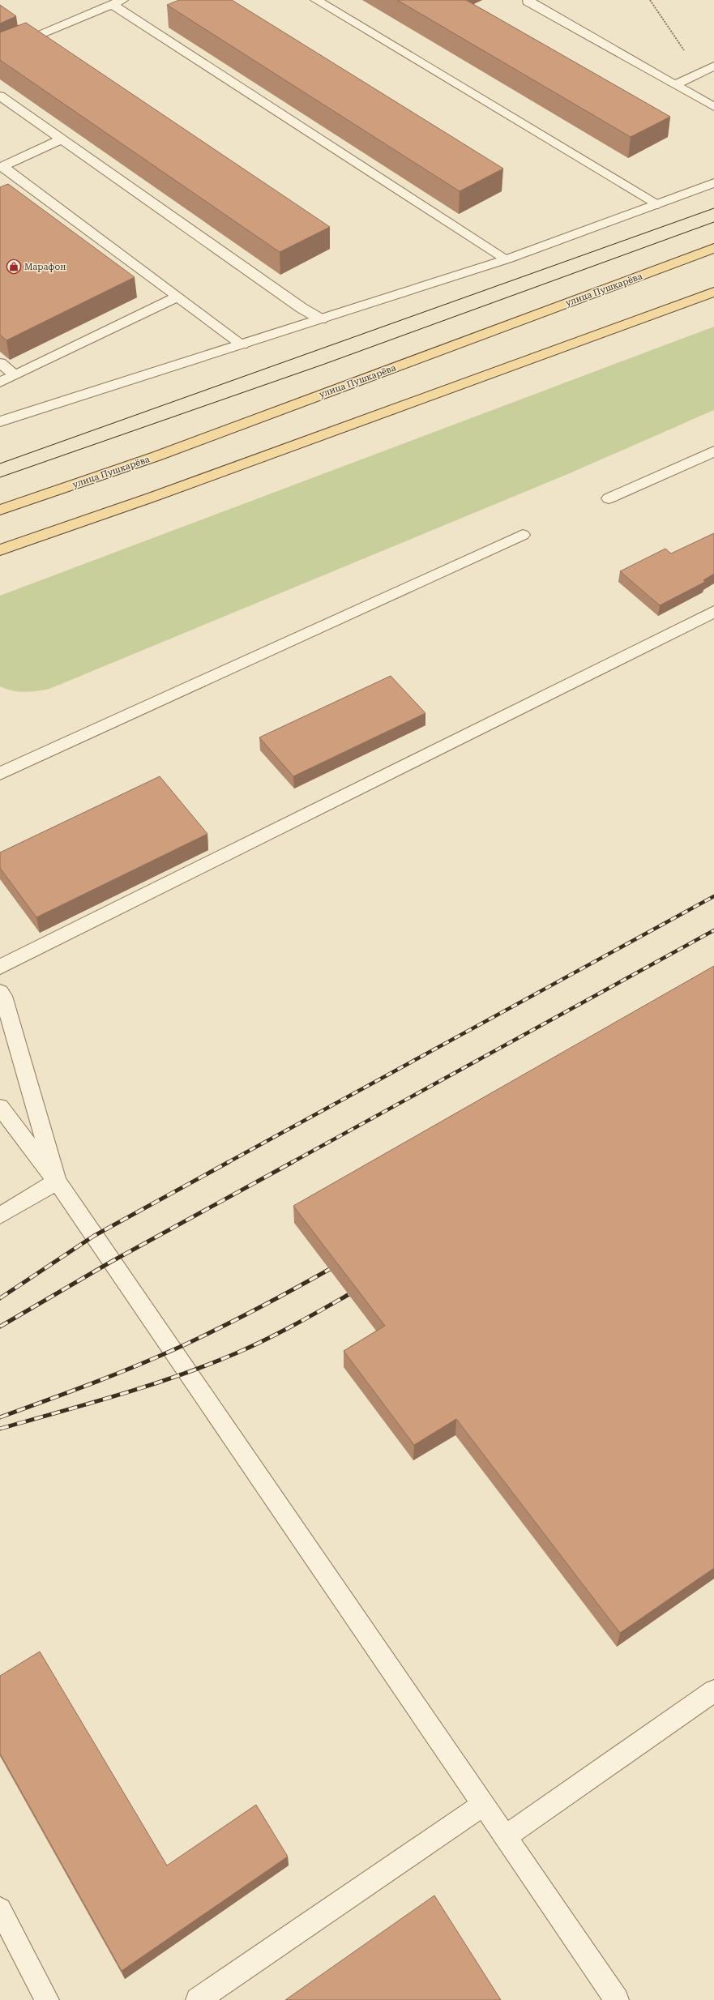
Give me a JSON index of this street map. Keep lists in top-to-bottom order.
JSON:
{
  "streets": {
    "main road": ["улица Пушкарёва"]
  },
  "places": {
    "shop": ["Марафон"]
  }
}
